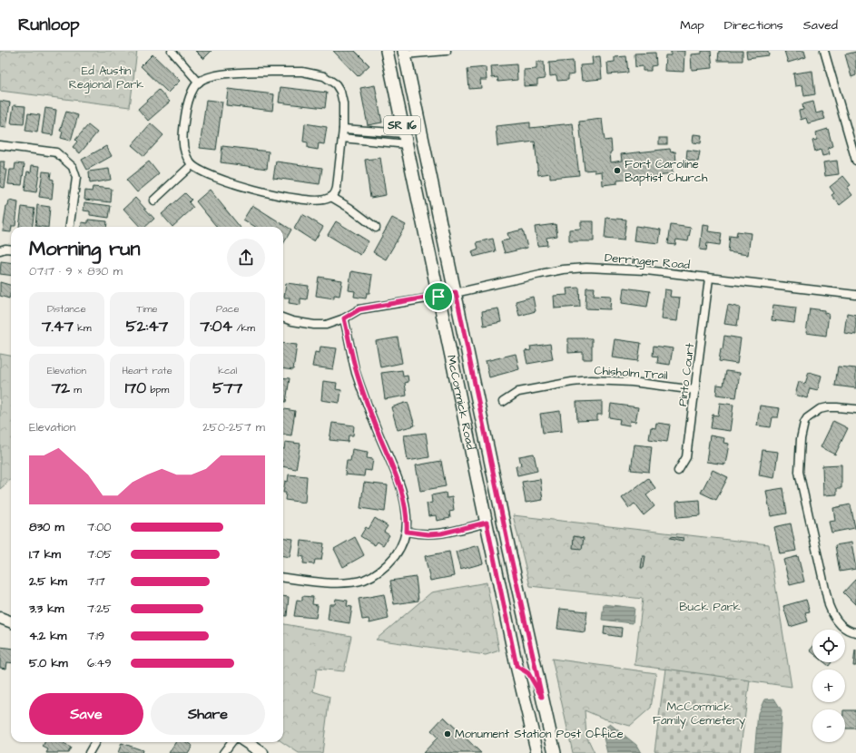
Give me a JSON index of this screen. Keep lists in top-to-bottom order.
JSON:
{
  "streets": {
    "main road": ["SR 116", "McCormick Road"],
    "street": ["Derringer Road", "Chisholm Trail", "Pinto Court"]
  },
  "crossings": [
    ["Derringer Road", "Pinto Court"],
    ["Derringer Road", "McCormick Road"],
    ["Chisholm Trail", "Pinto Court"]
  ],
  "parks": ["Ed Austin Regional Park", "Buck Park", "McCormick Family Cemetery"],
  "places": ["Fort Caroline Baptist Church", "Monument Station Post Office"],
  "page": {
    "header": "Runloop",
    "nav": ["Map", "Directions", "Saved"],
    "heading": ["Morning run", "07:17 · 9 × 830 m"],
    "stats": [
      ["Distance", "7.47 km"],
      ["Time", "52:47"],
      ["Pace", "7:04 /km"],
      ["Elevation", "72 m"],
      ["Heart rate", "170 bpm"],
      ["kcal", "577"]
    ],
    "chart": ["Elevation", "250–257 m"],
    "list": [
      {
        "name": "830 m",
        "note": "7:00"
      },
      {
        "name": "1.7 km",
        "note": "7:05"
      },
      {
        "name": "2.5 km",
        "note": "7:17"
      },
      {
        "name": "3.3 km",
        "note": "7:25"
      },
      {
        "name": "4.2 km",
        "note": "7:19"
      },
      {
        "name": "5.0 km",
        "note": "6:49"
      }
    ],
    "map_buttons": ["+", "−"],
    "buttons": ["Save", "Share"]
  }
}
